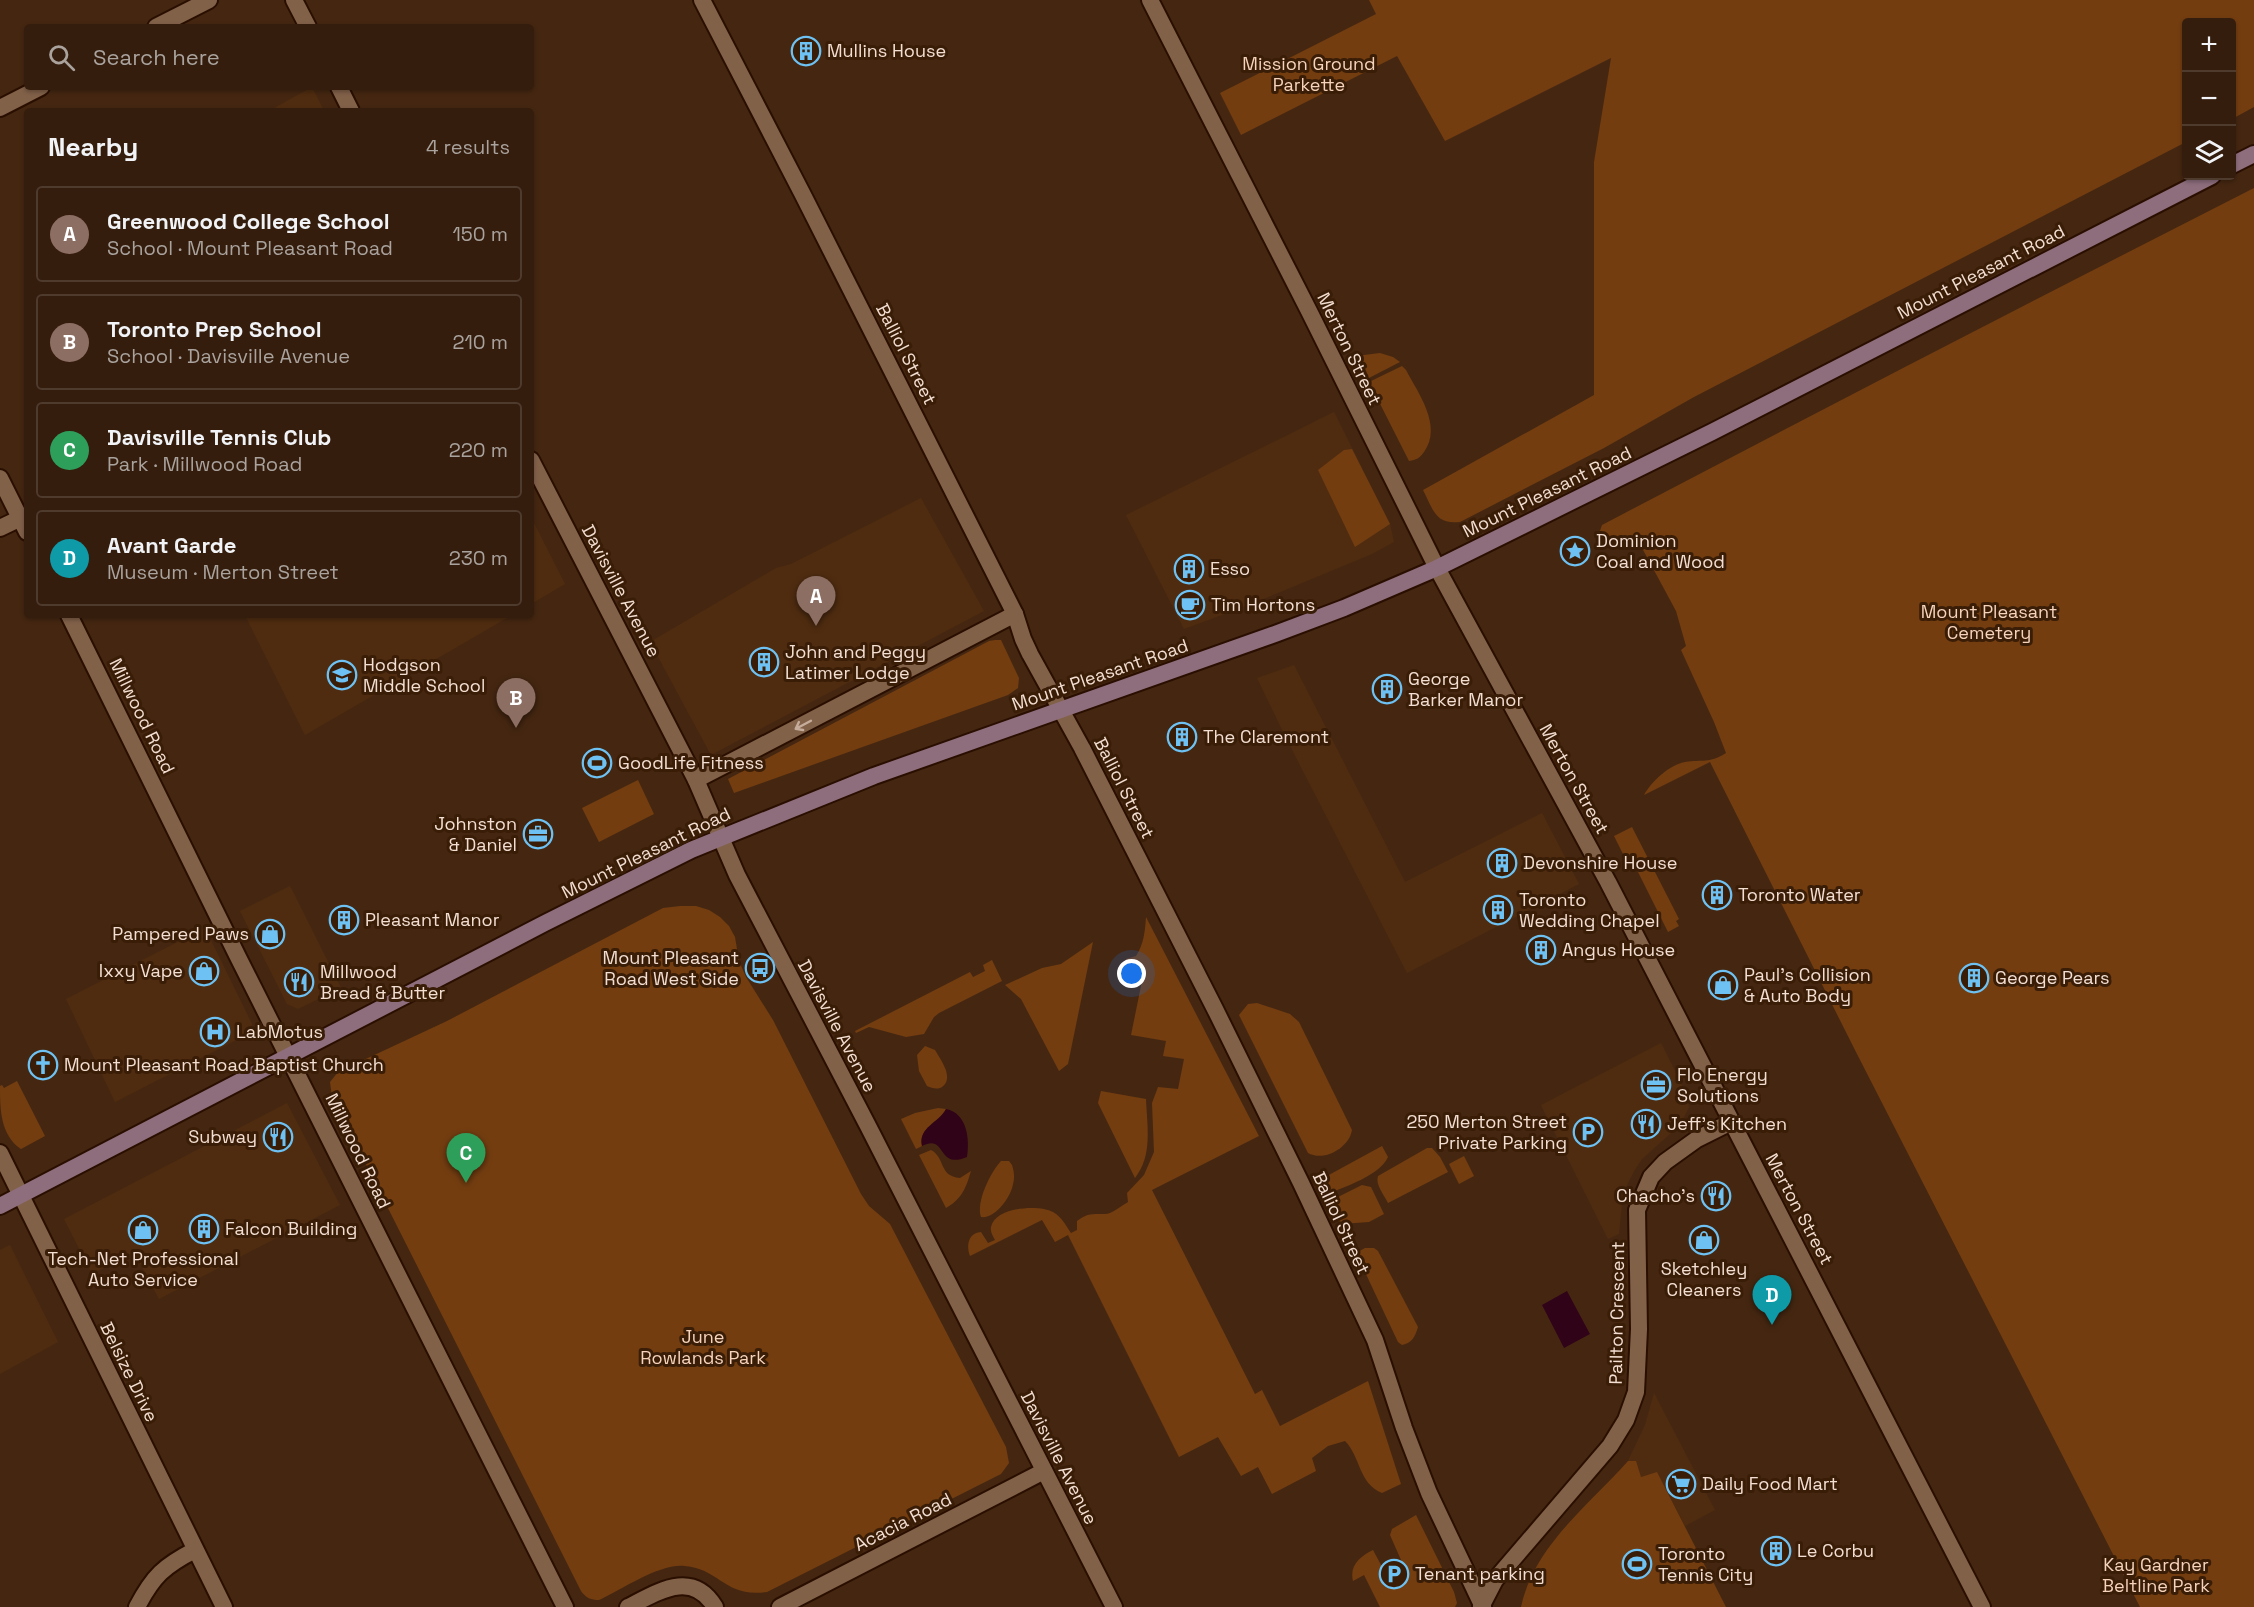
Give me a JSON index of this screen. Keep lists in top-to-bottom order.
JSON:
{
  "streets": {
    "main road": ["Mount Pleasant Road"],
    "street": [
      "Merton Street",
      "Balliol Street",
      "Davisville Avenue",
      "Millwood Road",
      "Pailton Crescent",
      "Belsize Drive",
      "Acacia Road"
    ]
  },
  "crossings": [
    ["Mount Pleasant Road", "Merton Street"],
    ["Mount Pleasant Road", "Balliol Street"],
    ["Mount Pleasant Road", "Davisville Avenue"],
    ["Mount Pleasant Road", "Millwood Road"],
    ["Mount Pleasant Road", "Belsize Drive"],
    ["Merton Street", "Pailton Crescent"],
    ["Balliol Street", "Pailton Crescent"],
    ["Davisville Avenue", "Acacia Road"]
  ],
  "parks": [
    "Mission Ground Parkette",
    "Mount Pleasant Cemetery",
    "June Rowlands Park",
    "Kay Gardner Beltline Park"
  ],
  "places": {
    "building": [
      "Mullins House",
      "Esso",
      "John and Peggy Latimer Lodge",
      "George Barker Manor",
      "The Claremont",
      "Devonshire House",
      "Toronto Water",
      "Toronto Wedding Chapel",
      "Pleasant Manor",
      "Angus House",
      "George Pears",
      "Falcon Building",
      "Le Corbu"
    ],
    "place": ["Dominion Coal and Wood"],
    "cafe": ["Tim Hortons"],
    "school or university": ["Hodgson Middle School"],
    "sports": ["GoodLife Fitness", "Toronto Tennis City"],
    "office": ["Johnston & Daniel", "Flo Energy Solutions"],
    "shop": [
      "Pampered Paws",
      "Ixxy Vape",
      "Paul's Collision & Auto Body",
      "Tech-Net Professional Auto Service",
      "Sketchley Cleaners"
    ],
    "bus stop": ["Mount Pleasant Road West Side"],
    "restaurant": [
      "Millwood Bread & Butter",
      "Jeff’s Kitchen",
      "Subway",
      "Chacho's"
    ],
    "hospital": ["LabMotus"],
    "church": ["Mount Pleasant Road Baptist Church"],
    "parking": ["250 Merton Street Private Parking", "Tenant parking"],
    "supermarket": ["Daily Food Mart"]
  },
  "page": {
    "map_buttons": ["+", "−"],
    "search": "Search here",
    "heading": ["Nearby", "4 results"],
    "list": [
      {
        "mark": "A",
        "name": "Greenwood College School",
        "note": "School · Mount Pleasant Road",
        "value": "150 m"
      },
      {
        "mark": "B",
        "name": "Toronto Prep School",
        "note": "School · Davisville Avenue",
        "value": "210 m"
      },
      {
        "mark": "C",
        "name": "Davisville Tennis Club",
        "note": "Park · Millwood Road",
        "value": "220 m"
      },
      {
        "mark": "D",
        "name": "Avant Garde",
        "note": "Museum · Merton Street",
        "value": "230 m"
      }
    ],
    "pins": [
      "A",
      "B",
      "C",
      "D"
    ]
  }
}
